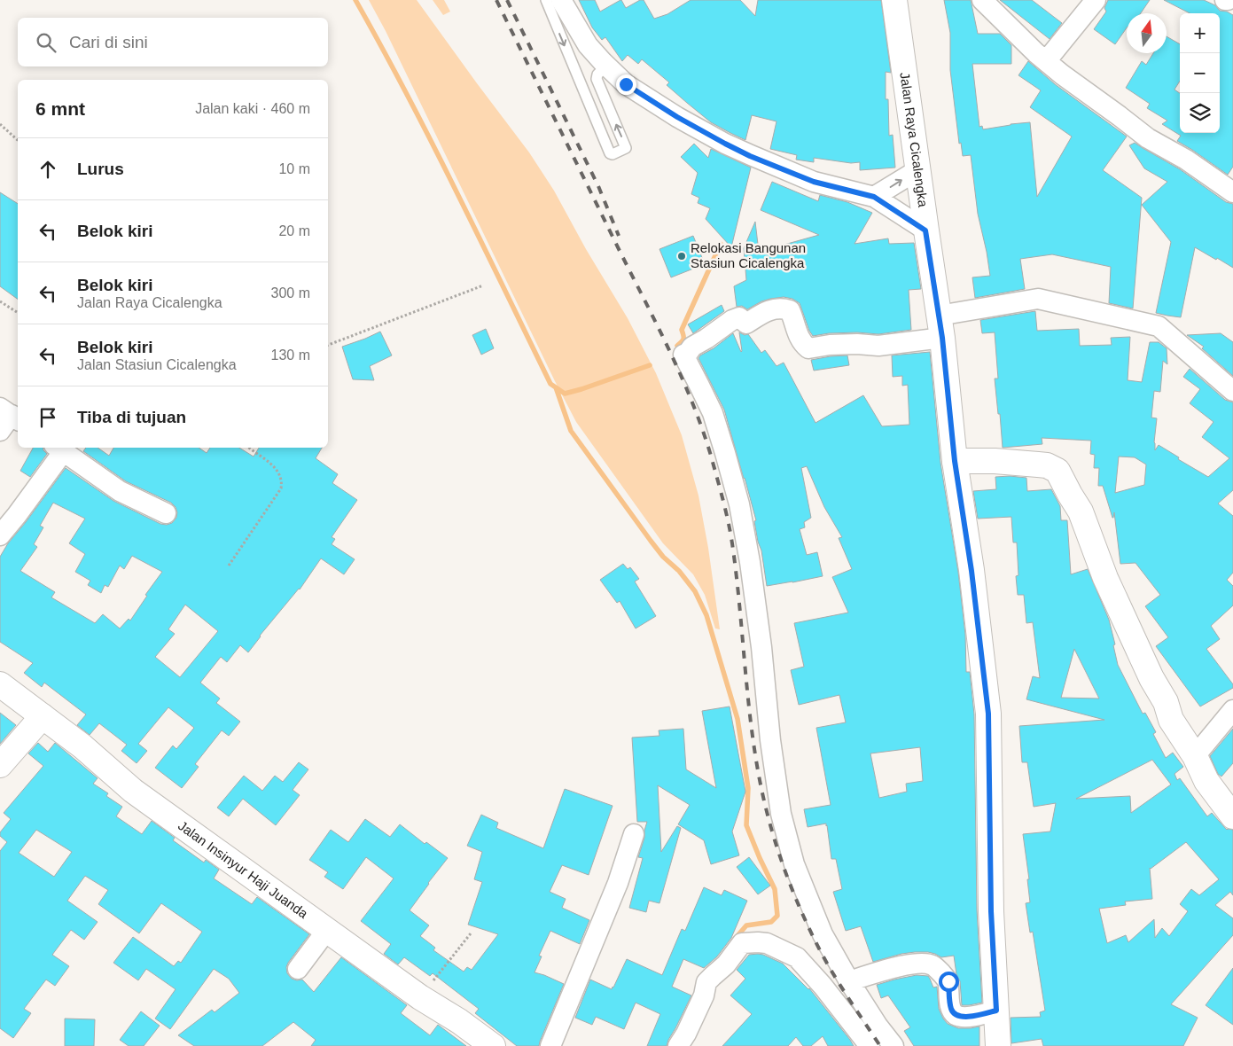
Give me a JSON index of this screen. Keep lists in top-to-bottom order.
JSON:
{
  "streets": {
    "main road": ["Jalan Raya Cicalengka", "Jalan Insinyur Haji Juanda"]
  },
  "places": ["Relokasi Bangunan Stasiun Cicalengka"],
  "north": "top",
  "page": {
    "map_buttons": ["+", "−"],
    "search": "Cari di sini",
    "heading": ["6 mnt", "Jalan kaki · 460 m"],
    "list": [
      ["Lurus", "10 m"],
      ["Belok kiri", "20 m"],
      ["Belok kiri", "Jalan Raya Cicalengka", "300 m"],
      ["Belok kiri", "Jalan Stasiun Cicalengka", "130 m"],
      "Tiba di tujuan"
    ]
  }
}
